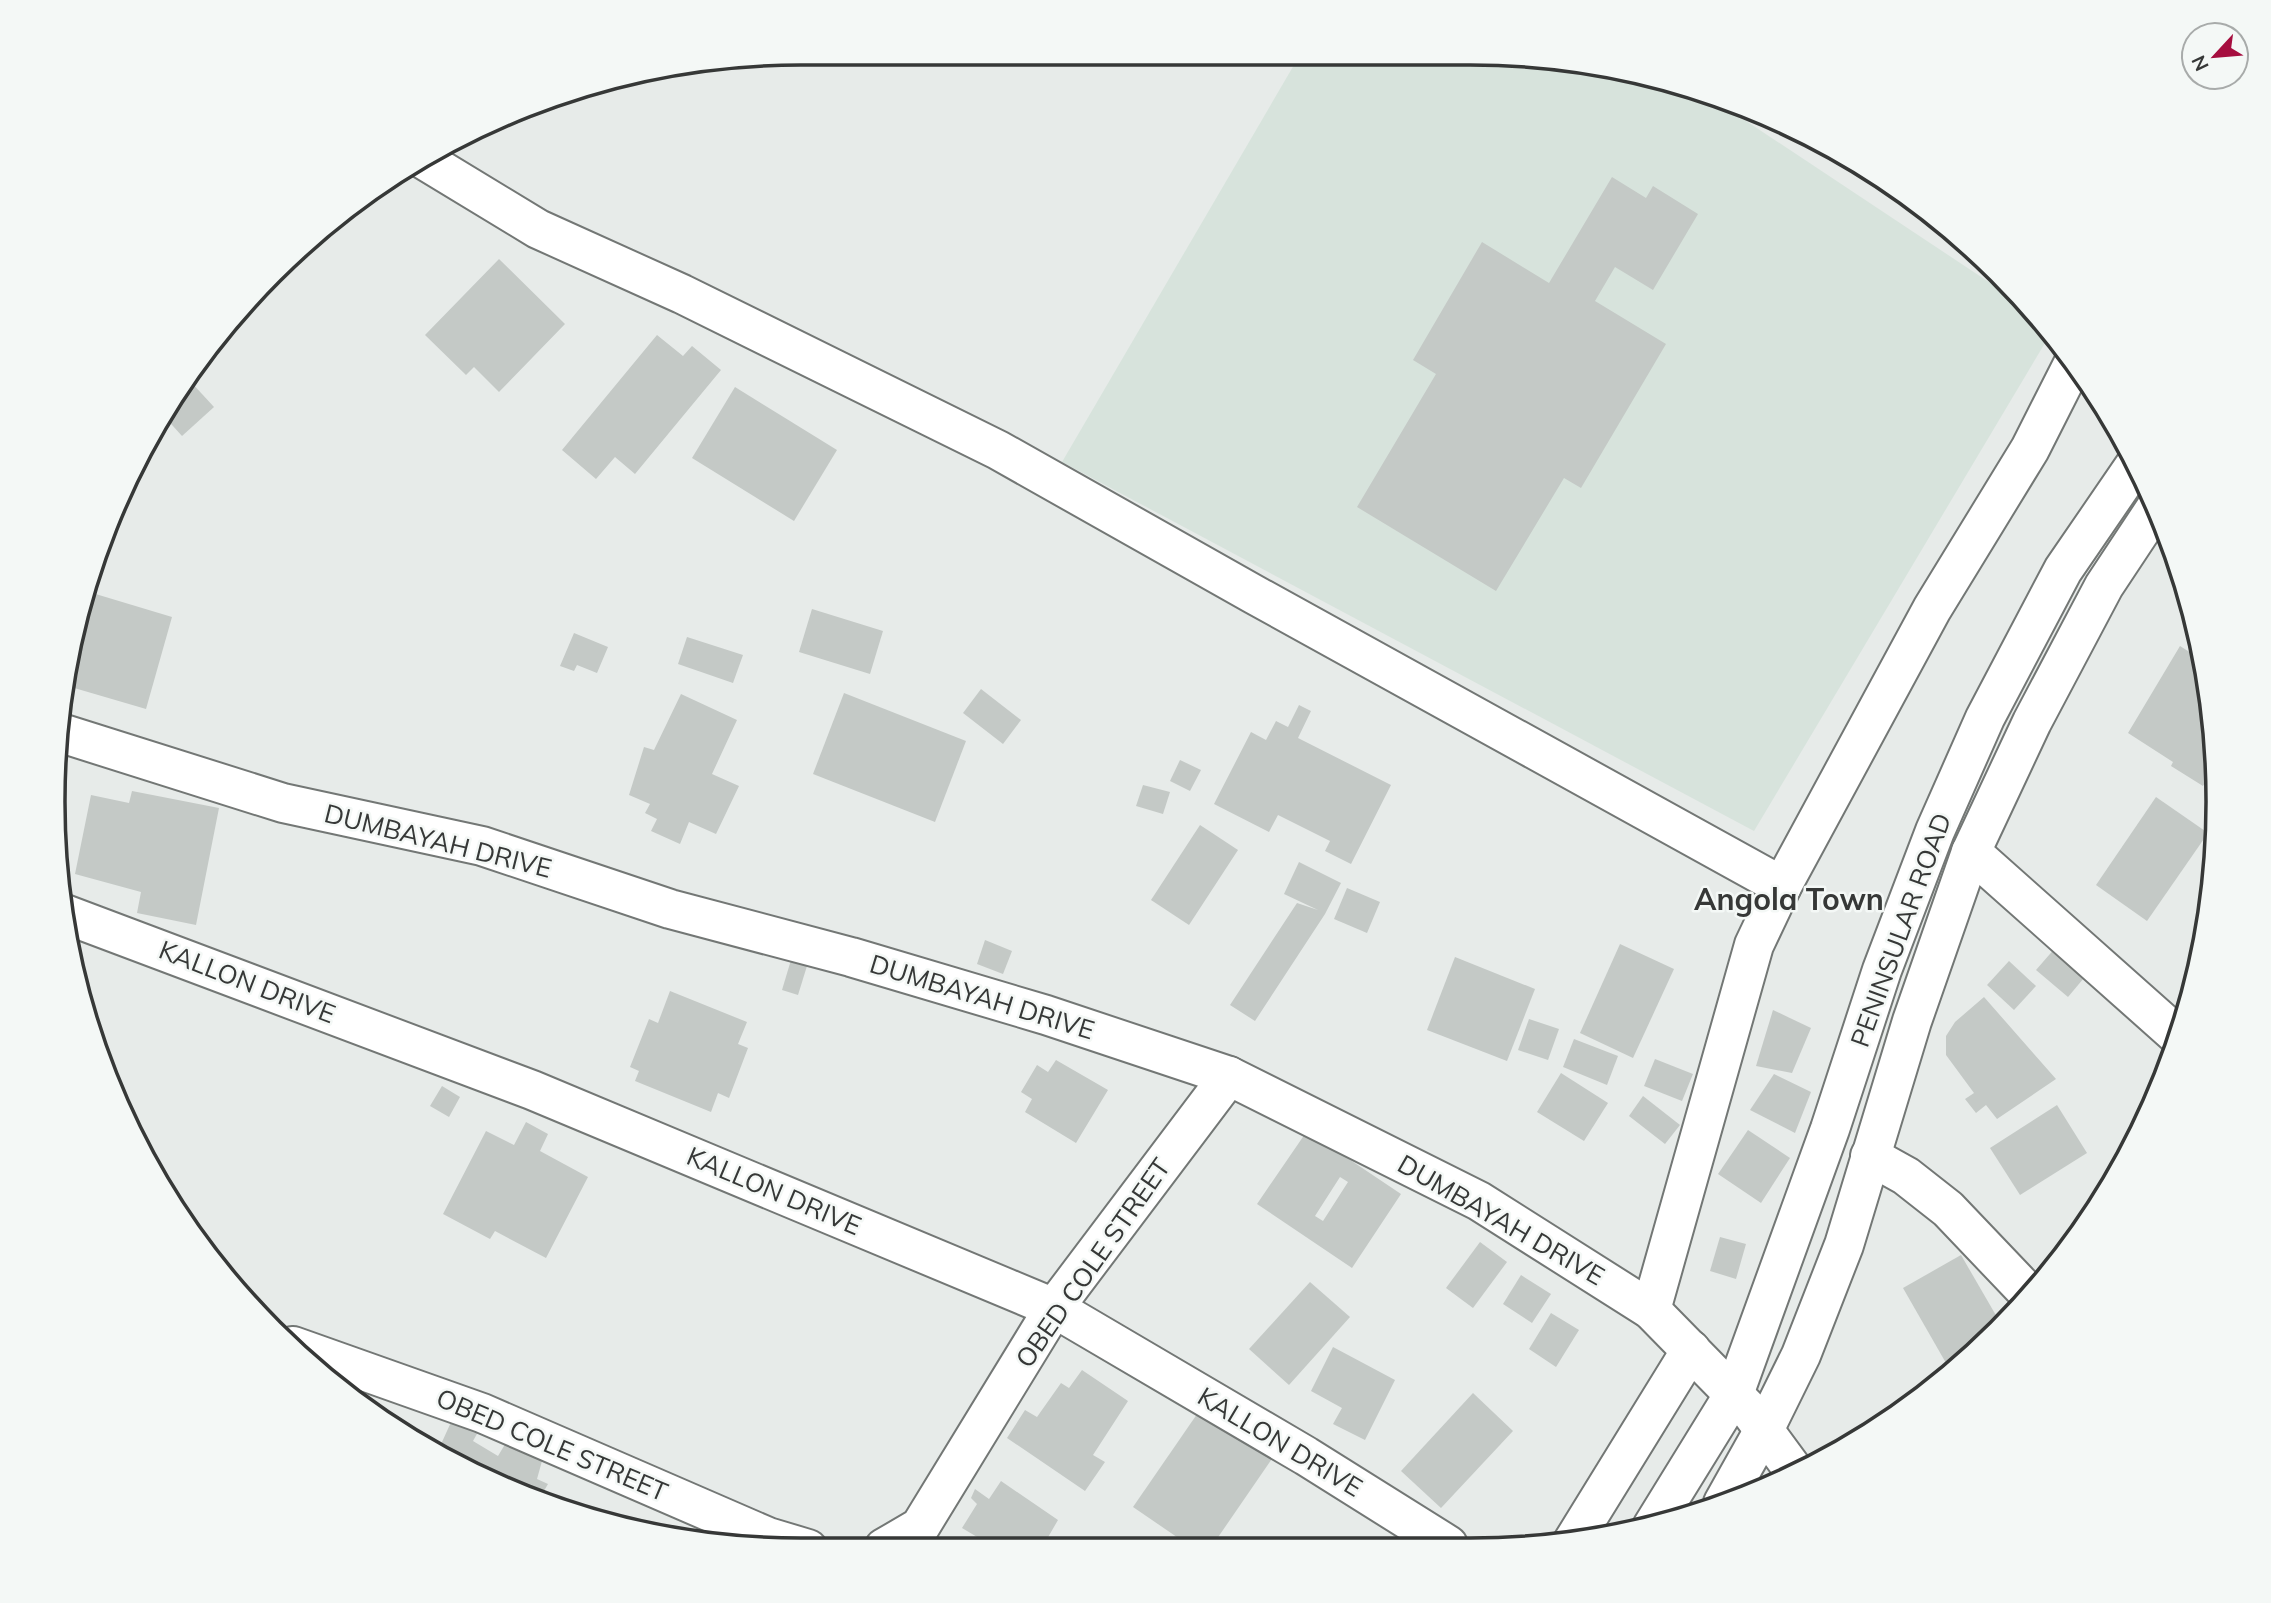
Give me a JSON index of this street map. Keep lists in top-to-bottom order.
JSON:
{
  "streets": {
    "street": [
      "DUMBAYAH DRIVE",
      "PENINSULAR ROAD",
      "KALLON DRIVE",
      "OBED COLE STREET"
    ]
  },
  "crossings": [
    ["DUMBAYAH DRIVE", "PENINSULAR ROAD"],
    ["DUMBAYAH DRIVE", "OBED COLE STREET"],
    ["KALLON DRIVE", "OBED COLE STREET"]
  ],
  "districts": ["Angola Town"],
  "north": "bottom left"
}
